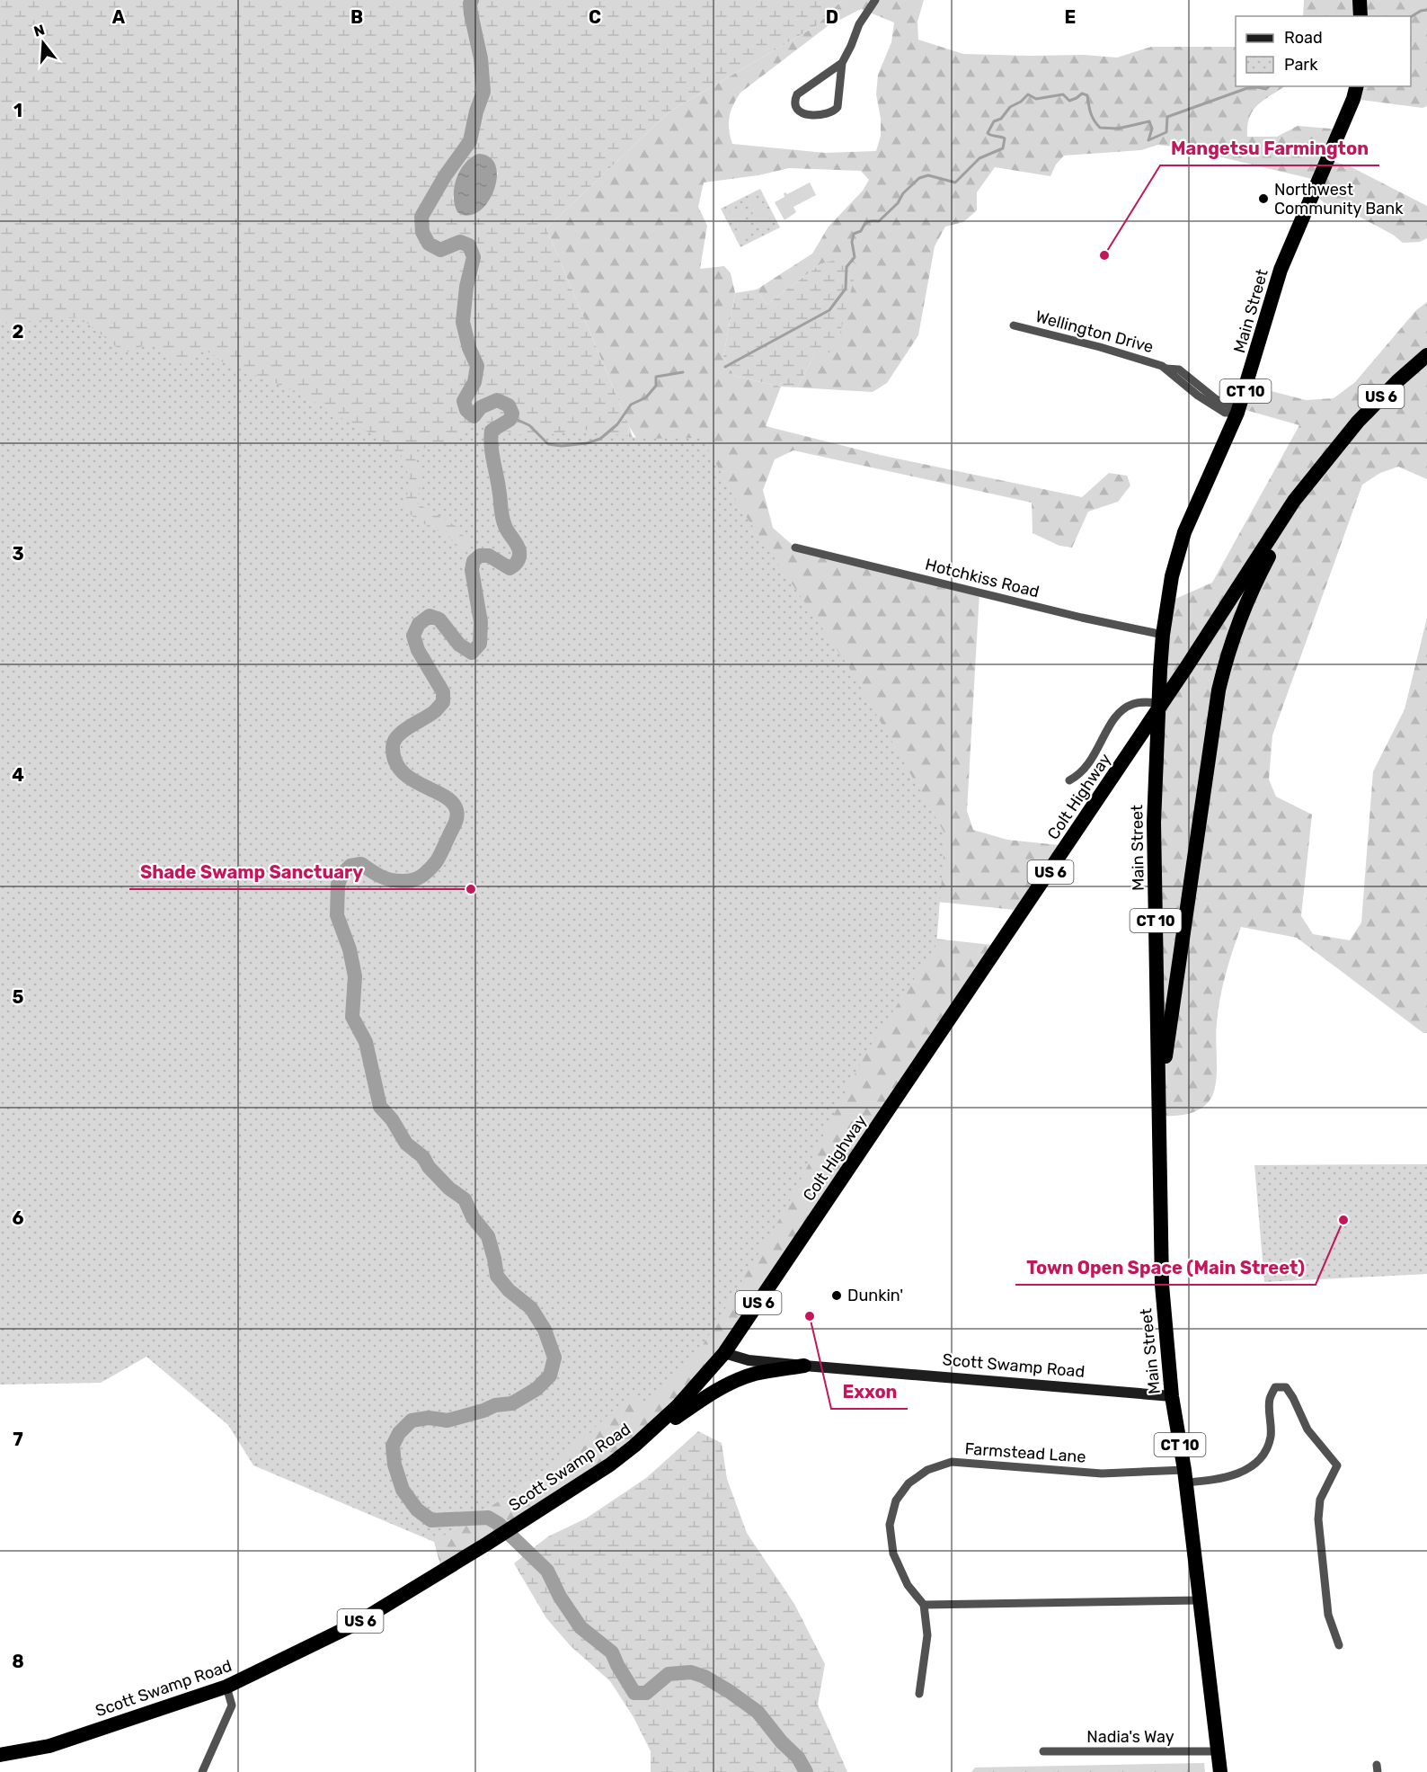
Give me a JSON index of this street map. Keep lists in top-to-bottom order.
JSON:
{
  "streets": {
    "highway": [
      "Main Street",
      "CT 10",
      "US 6",
      "Colt Highway",
      "Scott Swamp Road"
    ],
    "street": [
      "Wellington Drive",
      "Hotchkiss Road",
      "Farmstead Lane",
      "Nadia's Way"
    ]
  },
  "crossings": [
    ["Main Street", "Wellington Drive"],
    ["Main Street", "Hotchkiss Road"],
    ["Main Street", "Scott Swamp Road"],
    ["Main Street", "Farmstead Lane"],
    ["Main Street", "Nadia's Way"],
    ["Colt Highway", "Scott Swamp Road"]
  ],
  "places": [
    "Northwest Community Bank",
    "Mangetsu Farmington",
    "Shade Swamp Sanctuary",
    "Town Open Space (Main Street)",
    "Dunkin'",
    "Exxon"
  ],
  "legend": ["Road", "Park"],
  "north": "top",
  "grid": {
    "columns": [
      "A",
      "B",
      "C",
      "D",
      "E"
    ],
    "rows": [
      "1",
      "2",
      "3",
      "4",
      "5",
      "6",
      "7",
      "8"
    ]
  }
}
